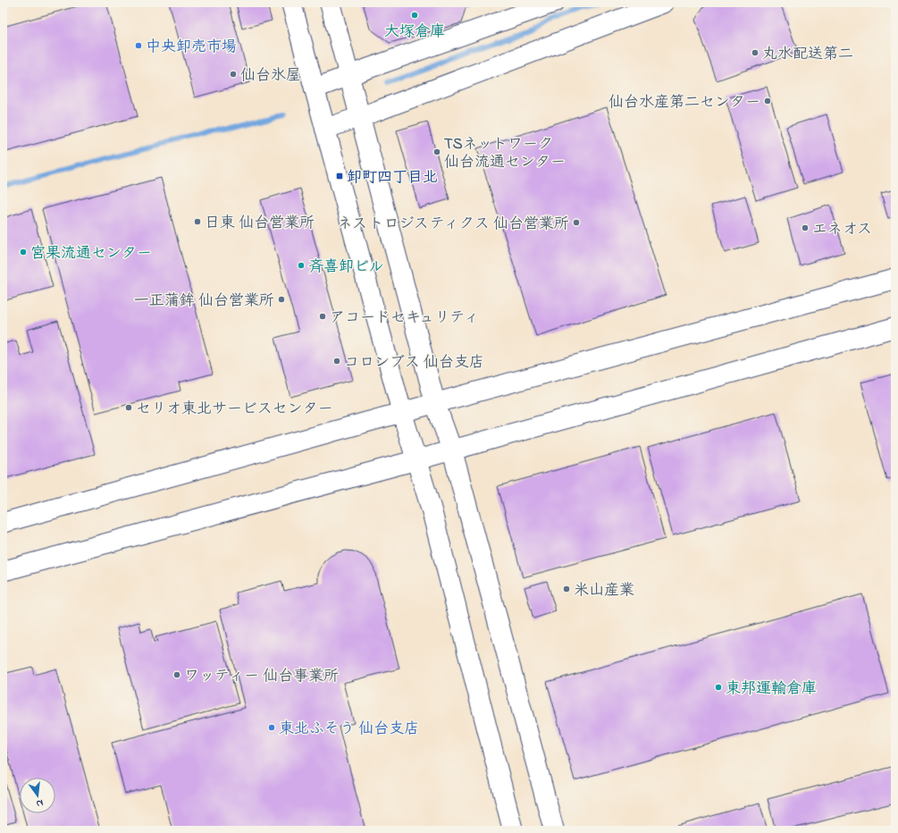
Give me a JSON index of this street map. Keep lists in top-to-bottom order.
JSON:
{
  "places": {
    "other": [
      "大塚倉庫",
      "中央卸売市場",
      "丸水配送第二",
      "仙台氷屋",
      "仙台水産第二センター",
      "TSネットワーク 仙台流通センター",
      "日東 仙台営業所",
      "ネストロジスティクス 仙台営業所",
      "エネオス",
      "宮果流通センター",
      "斉喜卸ビル",
      "一正蒲鉾 仙台営業所",
      "アコードセキュリティ",
      "コロンブス 仙台支店",
      "セリオ東北サービスセンター",
      "米山産業",
      "ワッティー 仙台事業所",
      "東邦運輸倉庫",
      "東北ふそう 仙台支店"
    ],
    "transit": ["卸町四丁目北"]
  },
  "north": "bottom"
}
